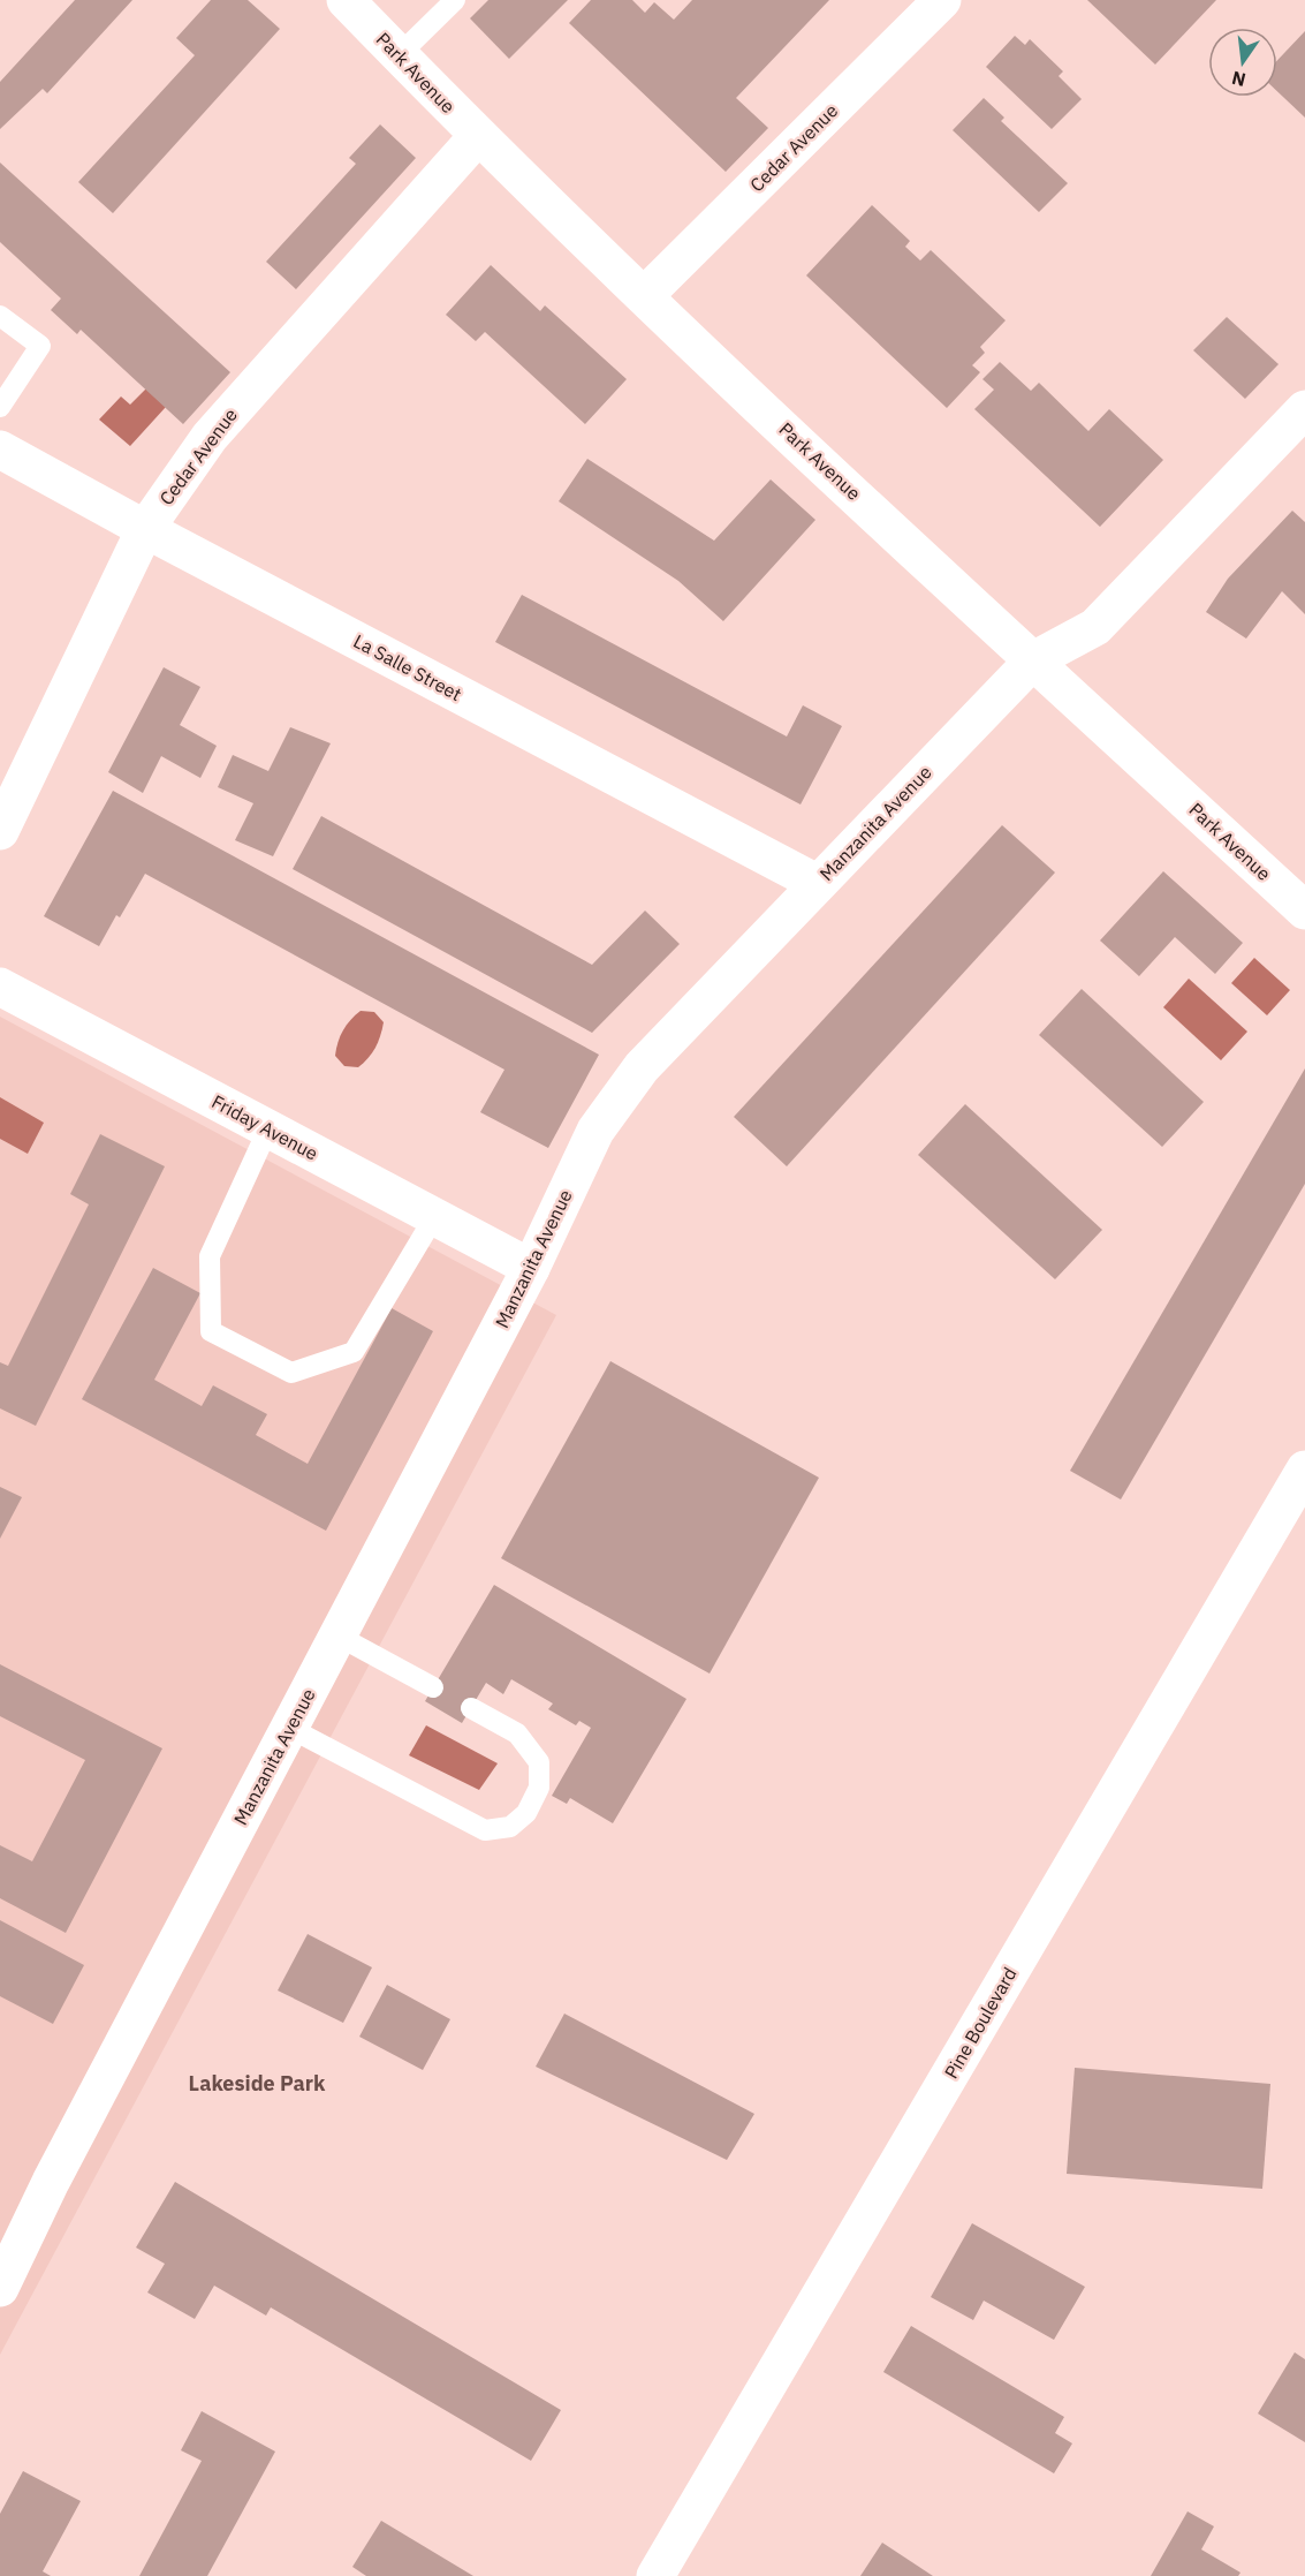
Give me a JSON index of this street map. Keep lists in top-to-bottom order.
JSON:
{
  "streets": {
    "street": [
      "Park Avenue",
      "Cedar Avenue",
      "La Salle Street",
      "Manzanita Avenue",
      "Friday Avenue",
      "Pine Boulevard"
    ]
  },
  "crossings": [
    ["Park Avenue", "Cedar Avenue"],
    ["Park Avenue", "Manzanita Avenue"],
    ["Cedar Avenue", "La Salle Street"],
    ["La Salle Street", "Manzanita Avenue"],
    ["Manzanita Avenue", "Friday Avenue"]
  ],
  "districts": ["Lakeside Park"],
  "north": "bottom"
}
